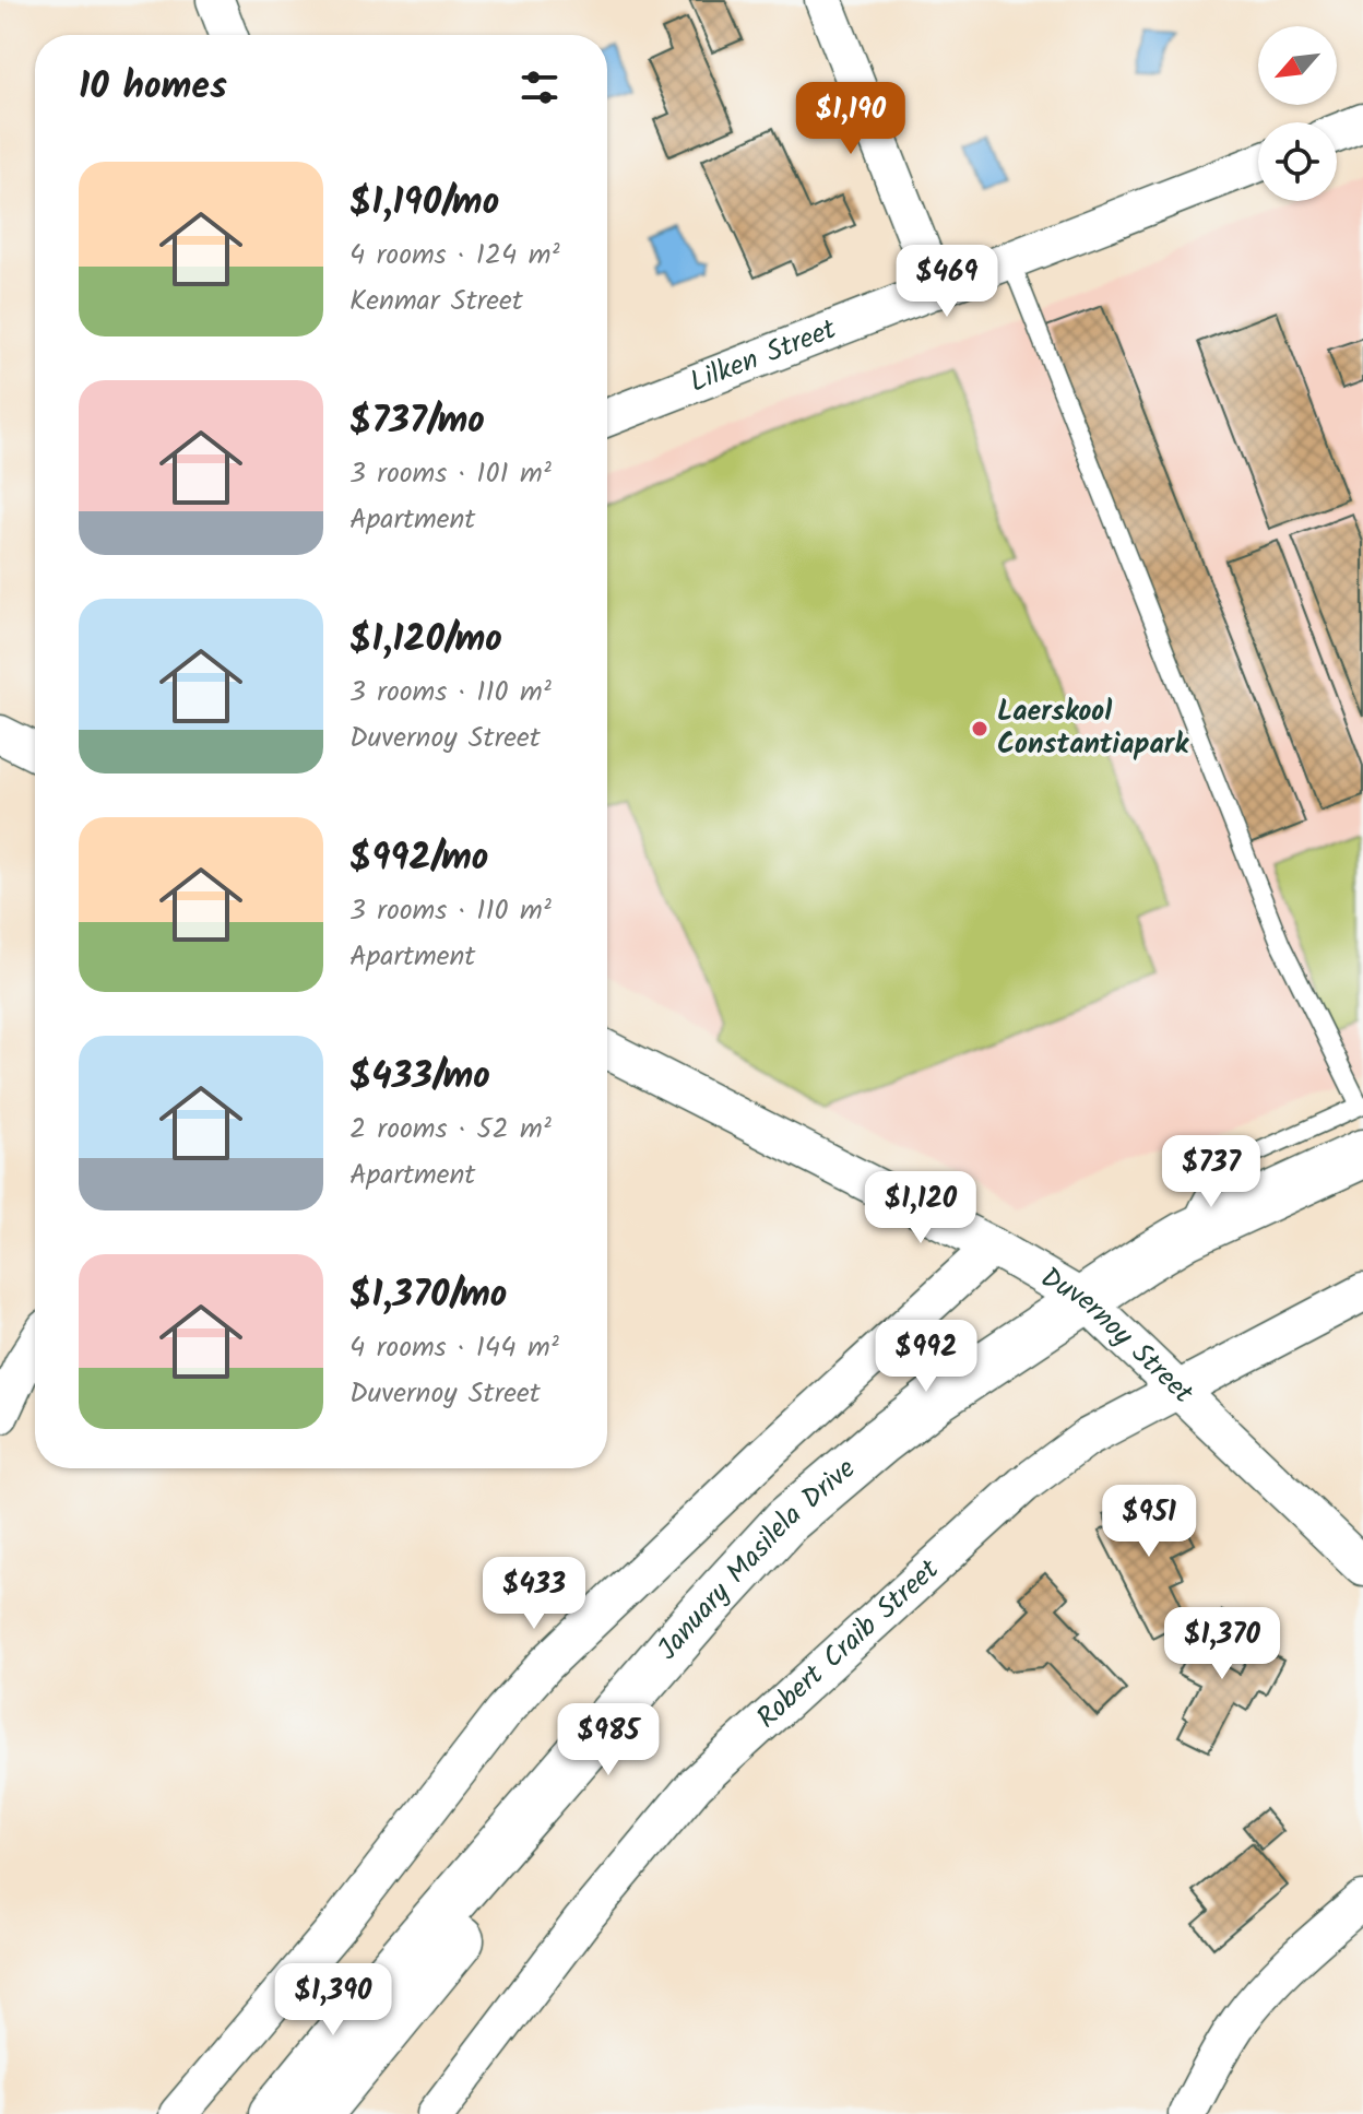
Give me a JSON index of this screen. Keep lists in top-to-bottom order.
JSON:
{
  "streets": {
    "main road": ["January Masilela Drive"],
    "street": ["Lilken Street", "Duvernoy Street", "Robert Craib Street"]
  },
  "crossings": [
    ["Duvernoy Street", "January Masilela Drive"],
    ["Duvernoy Street", "Robert Craib Street"]
  ],
  "places": ["Laerskool Constantiapark"],
  "north": "bottom left",
  "page": {
    "heading": "10 homes",
    "price": [
      "$1,190",
      "$469",
      "$737",
      "$1,120",
      "$992",
      "$951",
      "$433",
      "$1,370",
      "$985",
      "$1,390"
    ],
    "list": [
      {
        "name": "$1,190/mo",
        "note": "4 rooms · 124 m² · Kenmar Street"
      },
      {
        "name": "$737/mo",
        "note": "3 rooms · 101 m² · Apartment"
      },
      {
        "name": "$1,120/mo",
        "note": "3 rooms · 110 m² · Duvernoy Street"
      },
      {
        "name": "$992/mo",
        "note": "3 rooms · 110 m² · Apartment"
      },
      {
        "name": "$433/mo",
        "note": "2 rooms · 52 m² · Apartment"
      },
      {
        "name": "$1,370/mo",
        "note": "4 rooms · 144 m² · Duvernoy Street"
      }
    ]
  }
}
